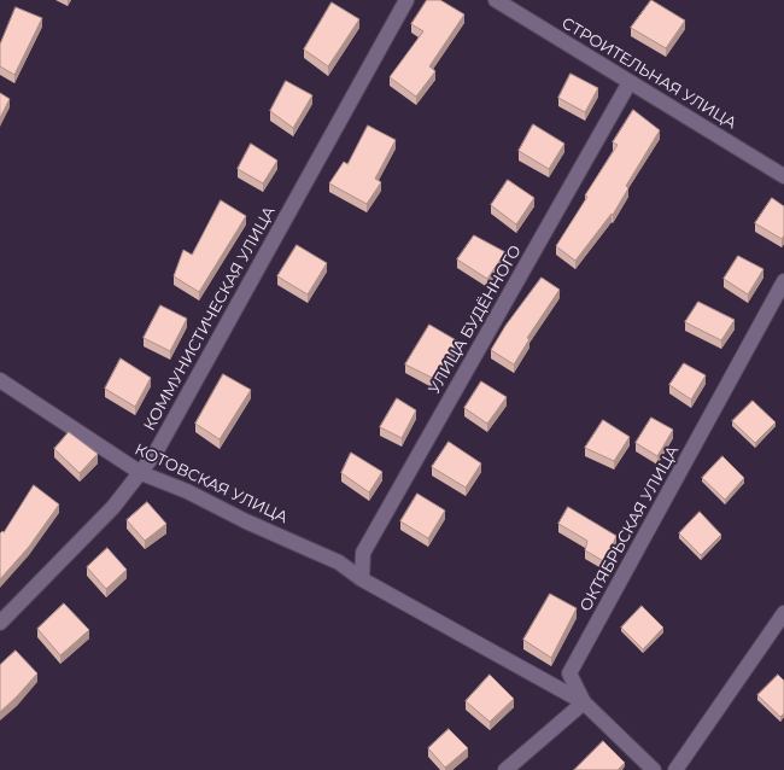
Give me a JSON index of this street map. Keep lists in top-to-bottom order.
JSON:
{
  "streets": {
    "street": [
      "СТРОИТЕЛЬНАЯ УЛИЦА",
      "КОММУНИСТИЧЕСКАЯ УЛИЦА",
      "УЛИЦА БУДЁННОГО",
      "КОТОВСКАЯ УЛИЦА",
      "ОКТЯБРЬСКАЯ УЛИЦА"
    ]
  },
  "crossings": [
    ["СТРОИТЕЛЬНАЯ УЛИЦА", "УЛИЦА БУДЁННОГО"],
    ["КОММУНИСТИЧЕСКАЯ УЛИЦА", "КОТОВСКАЯ УЛИЦА"],
    ["УЛИЦА БУДЁННОГО", "КОТОВСКАЯ УЛИЦА"],
    ["КОТОВСКАЯ УЛИЦА", "ОКТЯБРЬСКАЯ УЛИЦА"]
  ]
}
